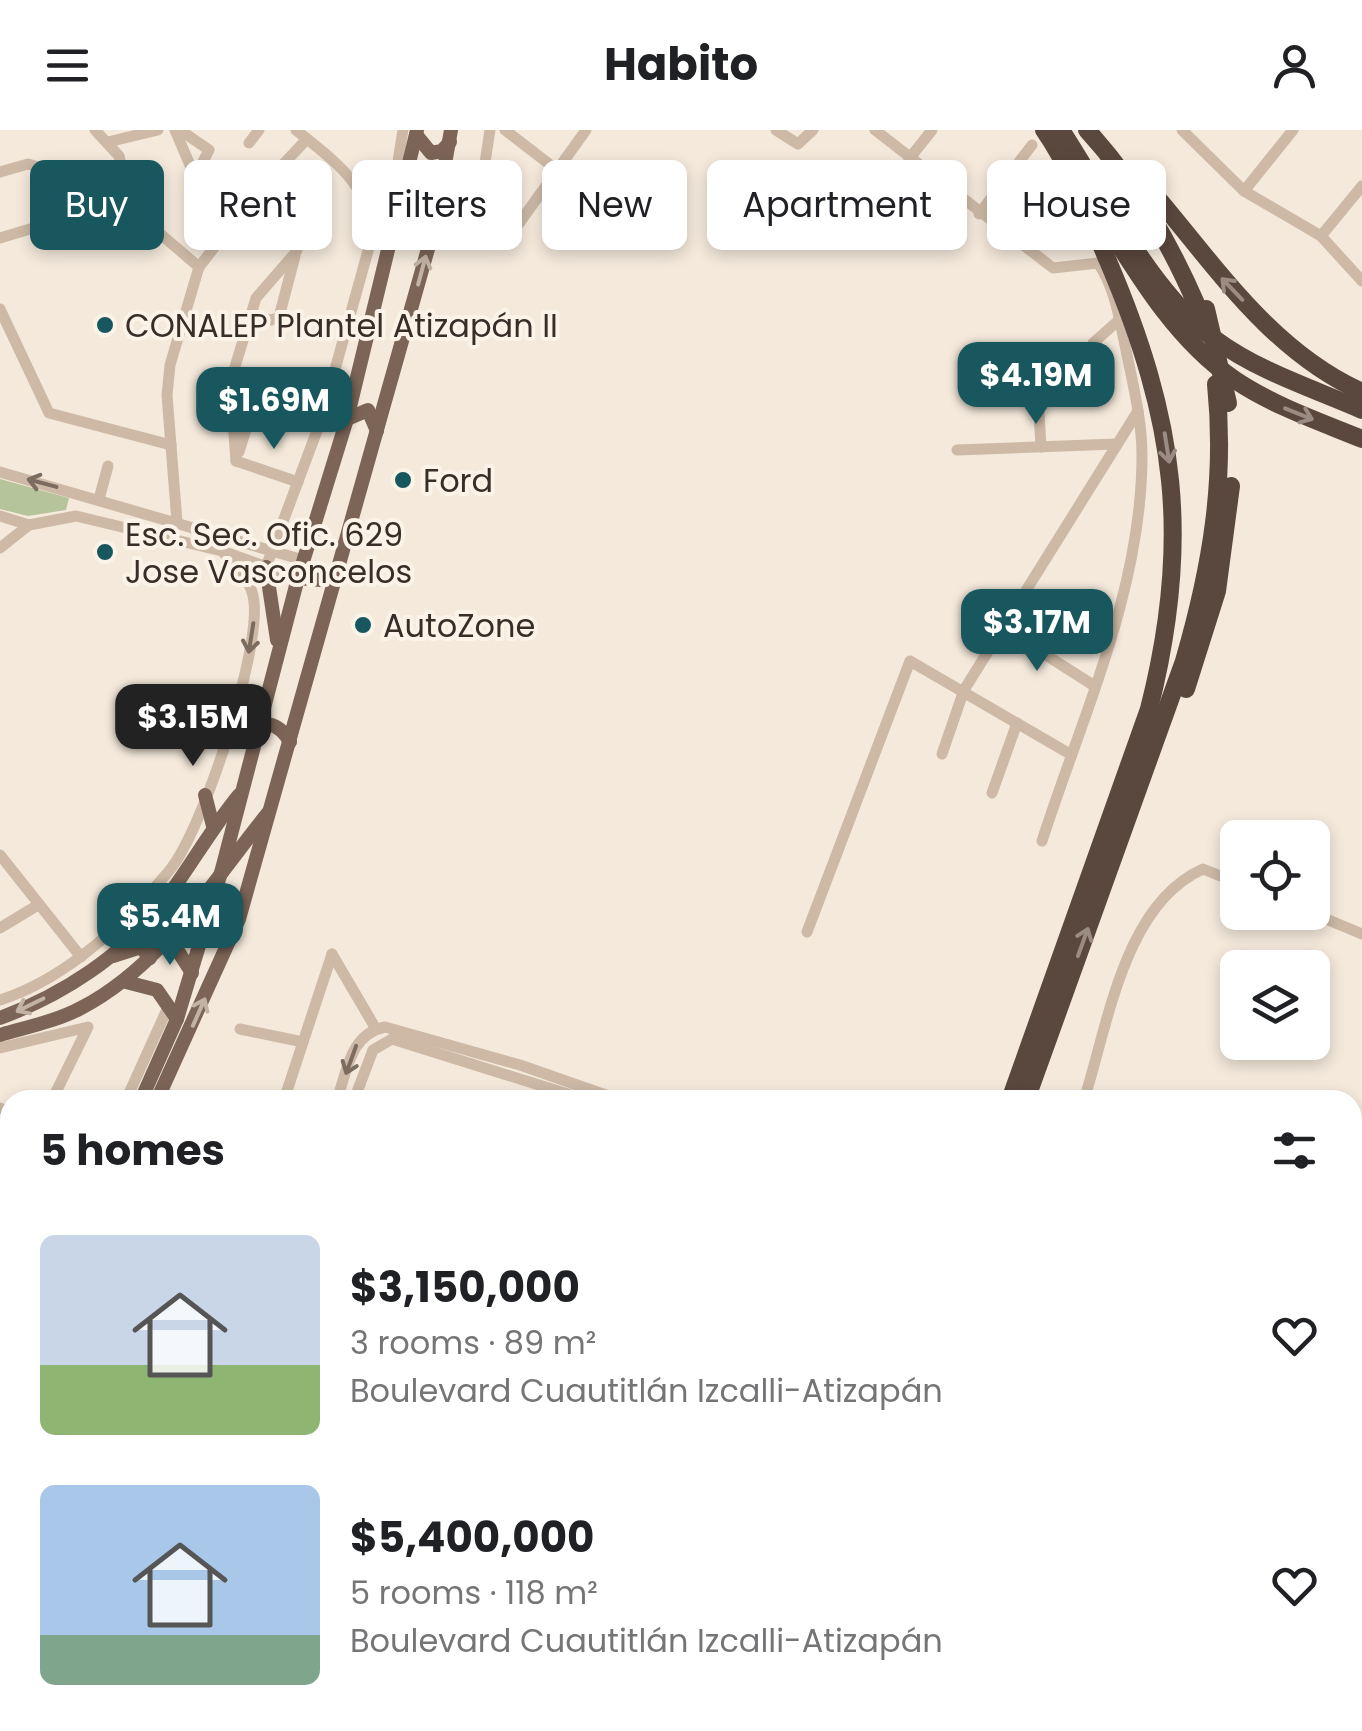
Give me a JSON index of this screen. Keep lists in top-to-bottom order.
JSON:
{
  "places": [
    "CONALEP Plantel Atizapán II",
    "Ford",
    "Esc. Sec. Ofic. 629 Jose Vasconcelos",
    "AutoZone"
  ],
  "page": {
    "header": "Habito",
    "chip": [
      "Buy",
      "Rent",
      "Filters",
      "New",
      "Apartment",
      "House"
    ],
    "price": [
      "$4.19M",
      "$1.69M",
      "$3.17M",
      "$3.15M",
      "$5.4M"
    ],
    "heading": "5 homes",
    "list": [
      {
        "name": "$3,150,000",
        "note": "3 rooms · 89 m² · Boulevard Cuautitlán Izcalli-Atizapán"
      },
      {
        "name": "$5,400,000",
        "note": "5 rooms · 118 m² · Boulevard Cuautitlán Izcalli-Atizapán"
      }
    ]
  }
}
